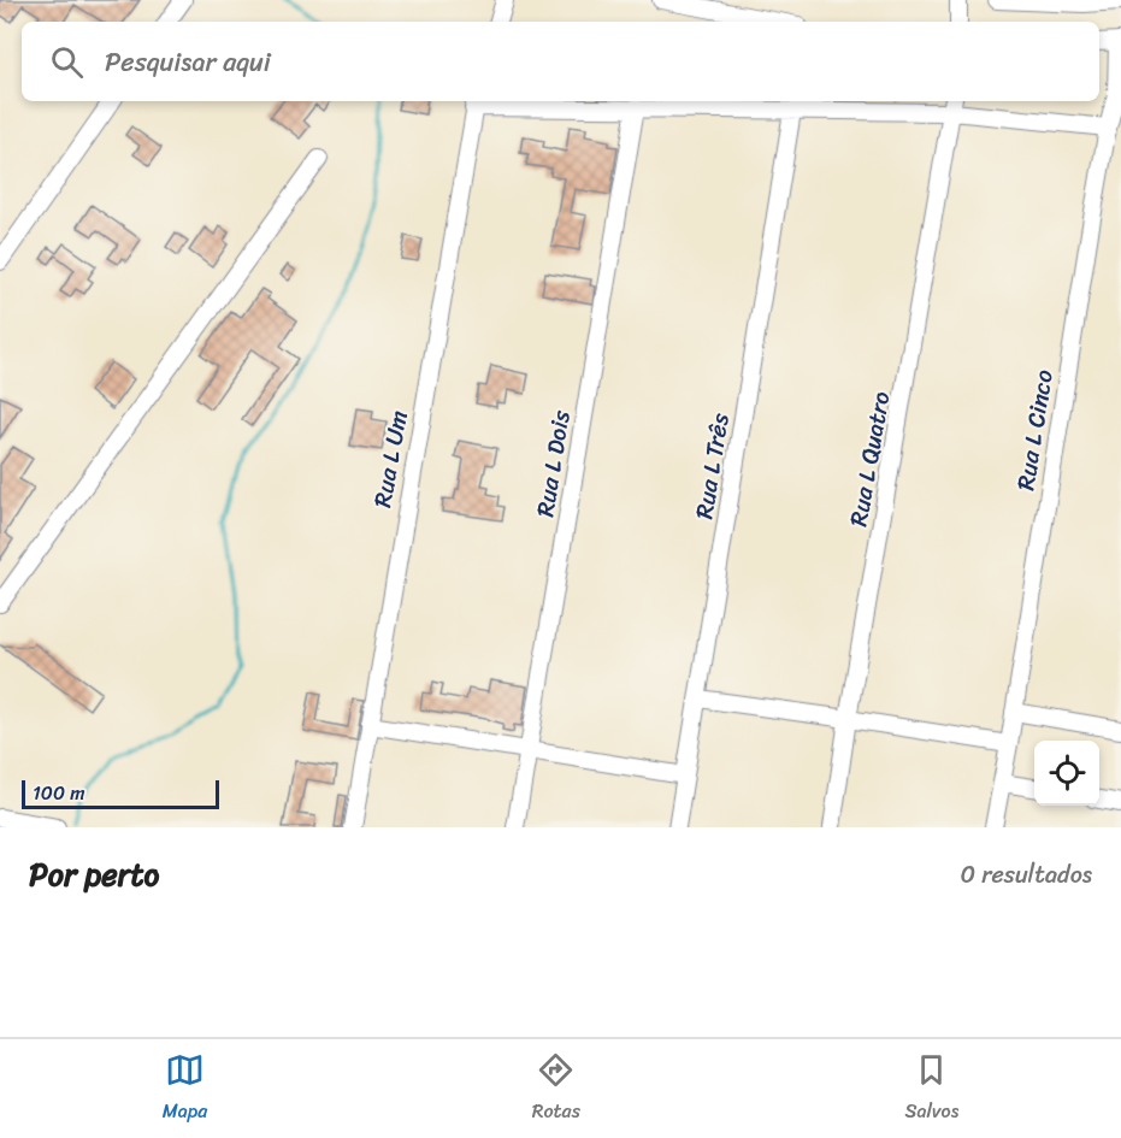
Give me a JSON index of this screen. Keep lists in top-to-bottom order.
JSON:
{
  "streets": {
    "street": [
      "Rua L Cinco",
      "Rua L Um",
      "Rua L Quatro",
      "Rua L Dois",
      "Rua L Três"
    ]
  },
  "scale_bar": "100 m",
  "page": {
    "search": "Pesquisar aqui",
    "scale": "100 m",
    "heading": ["Por perto", "0 resultados"],
    "nav": ["Mapa", "Rotas", "Salvos"]
  }
}
